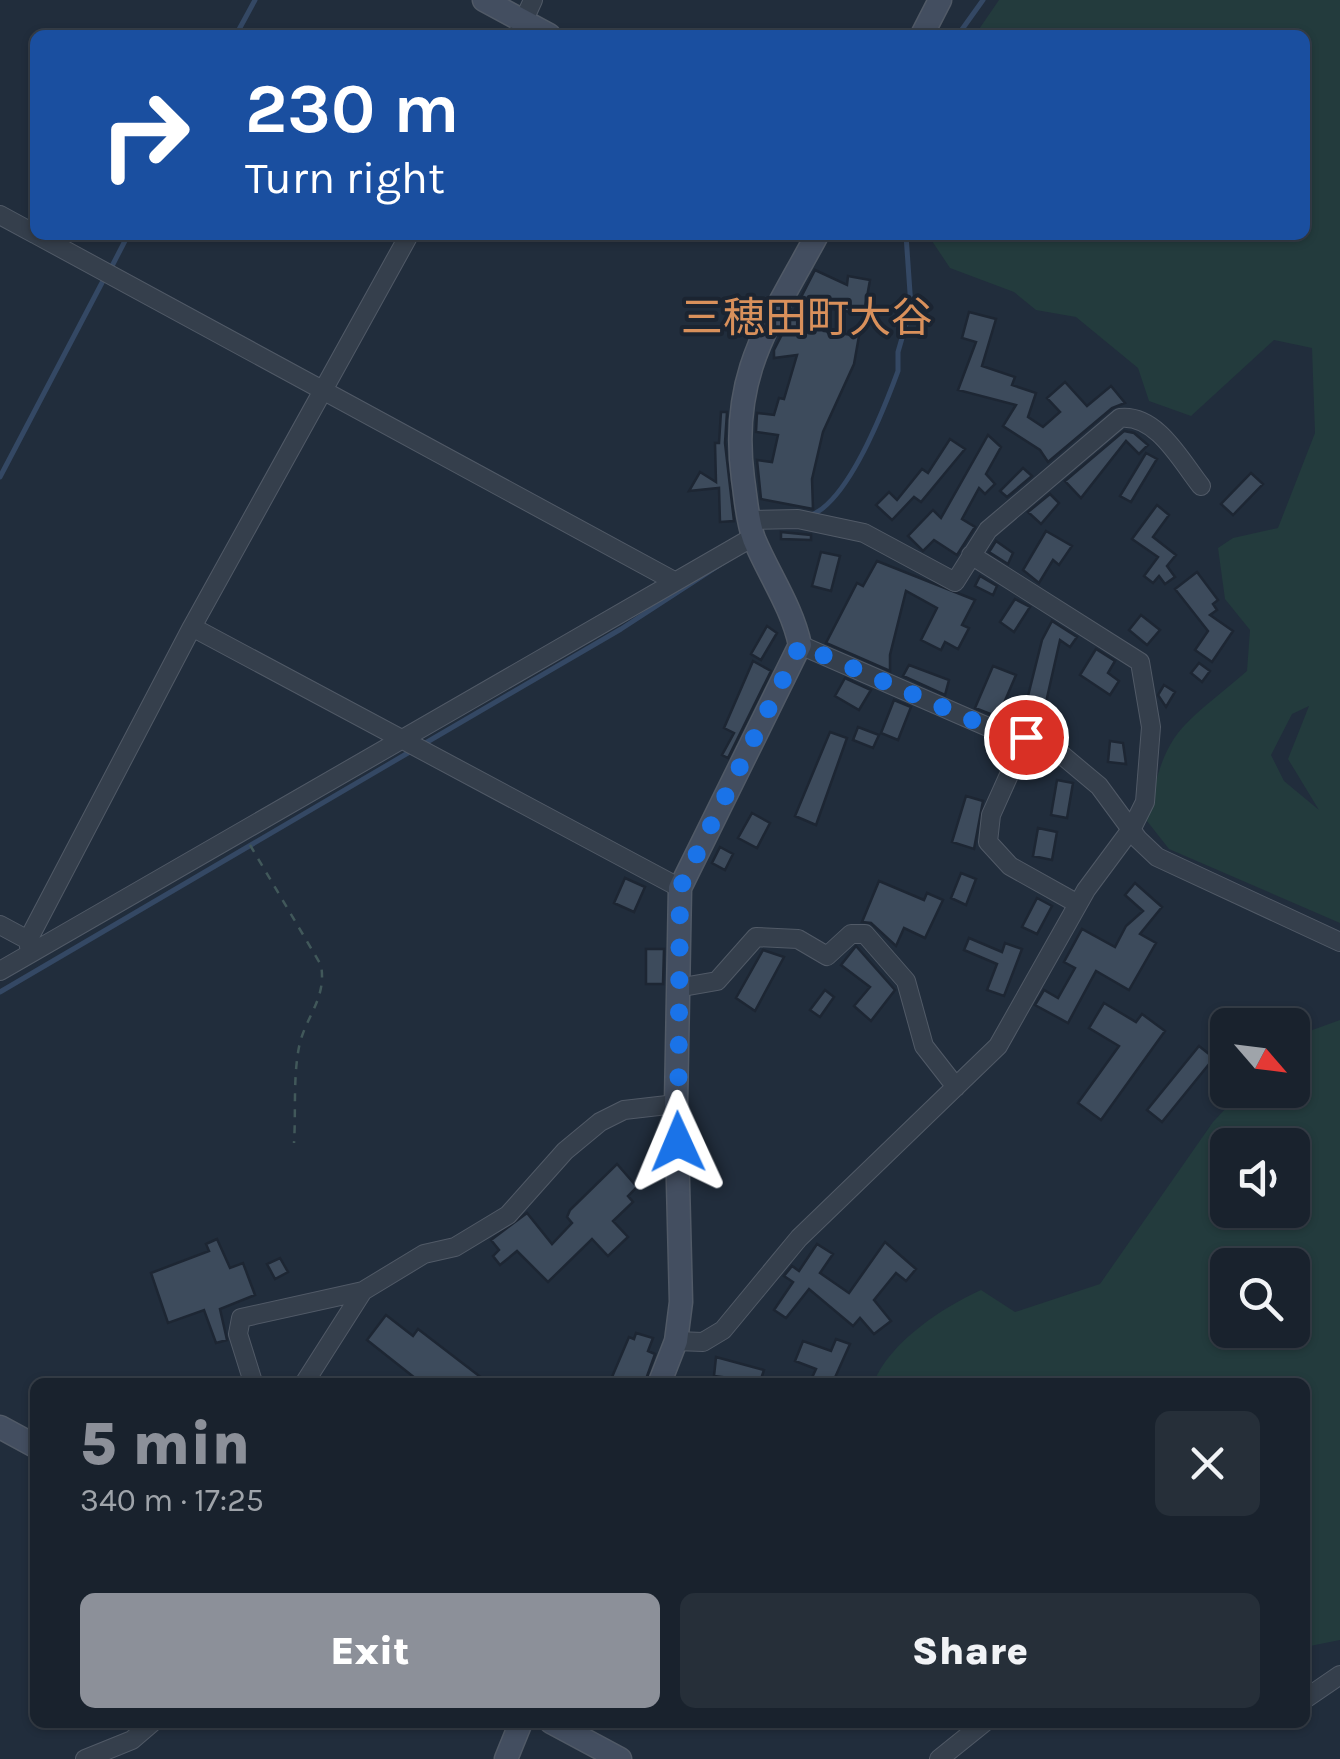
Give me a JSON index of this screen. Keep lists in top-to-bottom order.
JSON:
{
  "districts": ["三穂田町大谷"],
  "north": "bottom right",
  "page": {
    "turn": ["230 m", "Turn right"],
    "heading": ["5 min", "340 m · 17:25"],
    "buttons": ["Exit", "Share"]
  }
}
